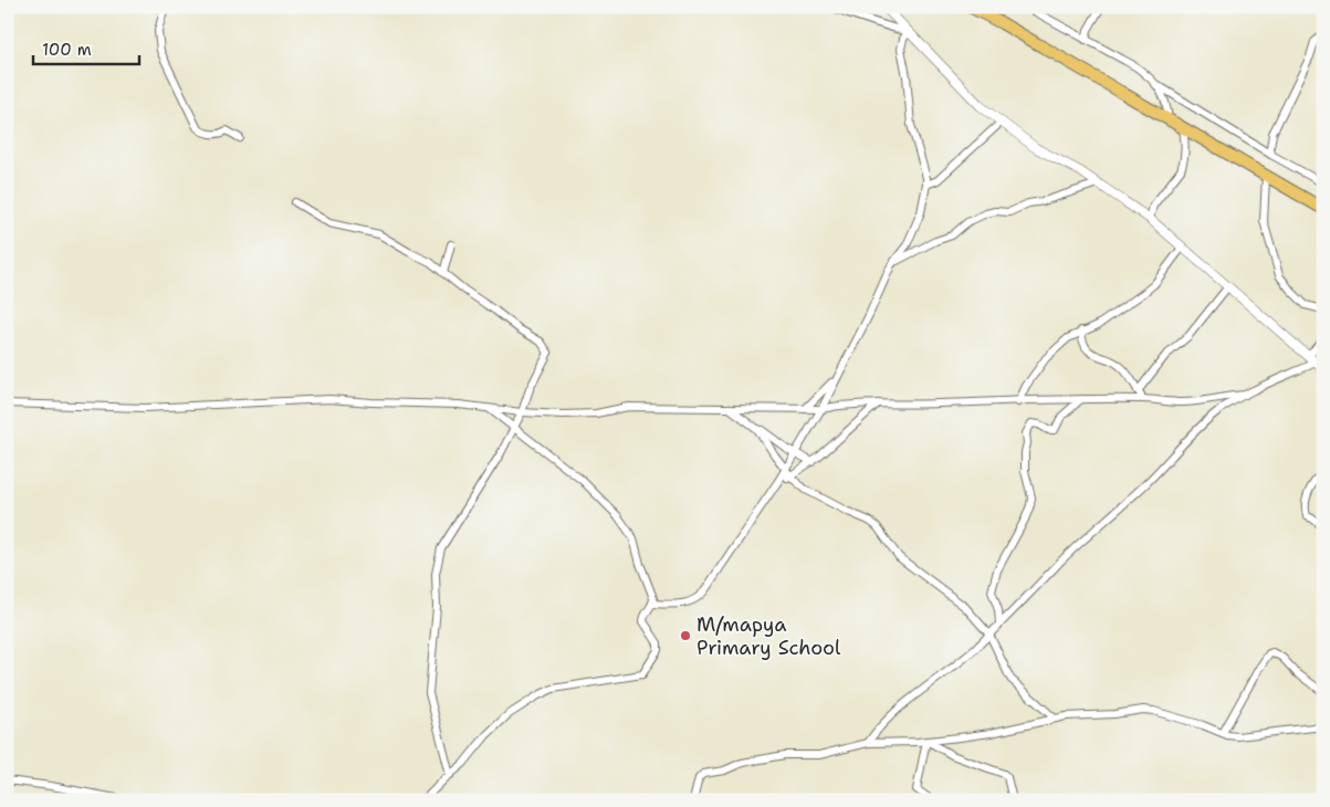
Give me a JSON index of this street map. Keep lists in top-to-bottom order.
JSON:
{
  "places": ["M/mapya Primary School"],
  "scale_bar": "100 m"
}
